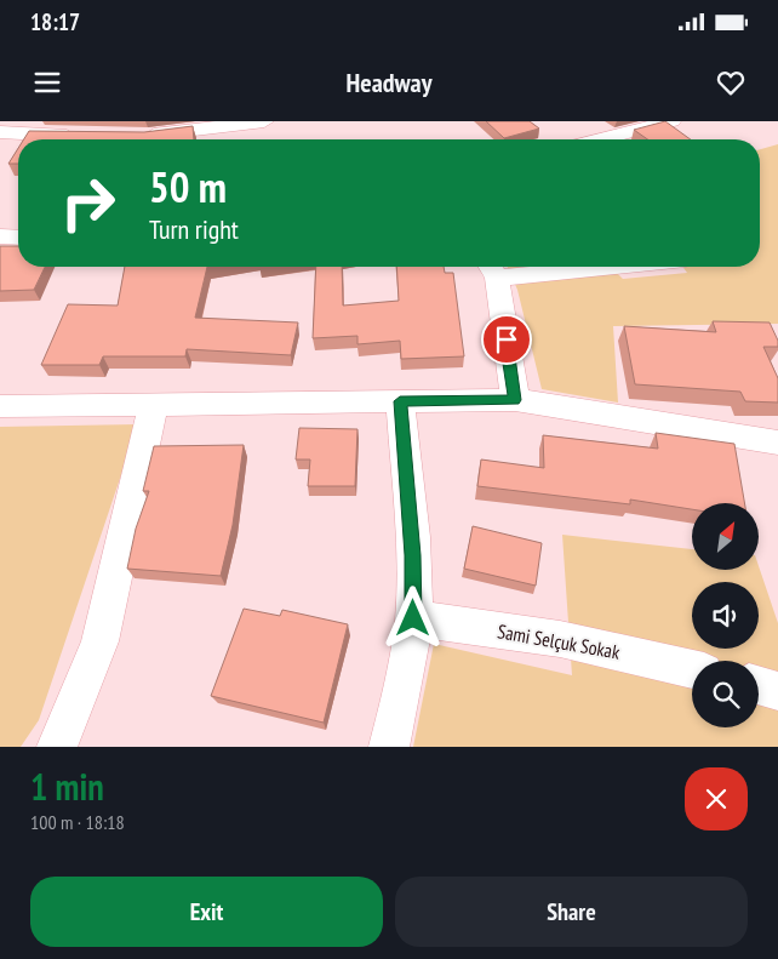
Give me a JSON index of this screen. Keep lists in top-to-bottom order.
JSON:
{
  "streets": {
    "street": ["Sami Selçuk Sokak"]
  },
  "north": "top right",
  "page": {
    "status": "18:17",
    "header": "Headway",
    "turn": ["50 m", "Turn right"],
    "heading": ["1 min", "100 m · 18:18"],
    "buttons": ["Exit", "Share"]
  }
}
